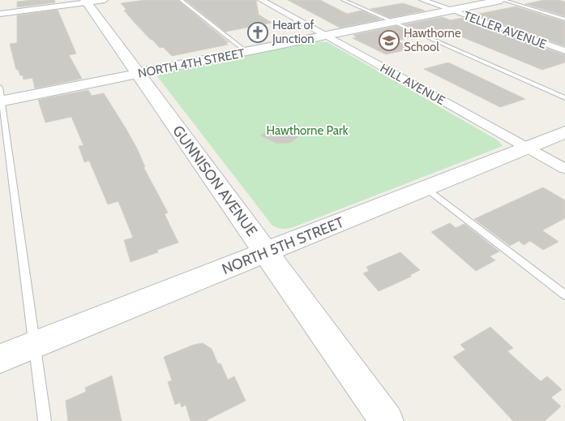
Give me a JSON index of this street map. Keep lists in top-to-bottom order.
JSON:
{
  "streets": {
    "street": [
      "TELLER AVENUE",
      "NORTH 4TH STREET",
      "HILL AVENUE",
      "GUNNISON AVENUE",
      "NORTH 5TH STREET"
    ]
  },
  "crossings": [
    ["TELLER AVENUE", "NORTH 4TH STREET"],
    ["NORTH 4TH STREET", "HILL AVENUE"],
    ["NORTH 4TH STREET", "GUNNISON AVENUE"],
    ["HILL AVENUE", "NORTH 5TH STREET"],
    ["GUNNISON AVENUE", "NORTH 5TH STREET"]
  ],
  "parks": ["Hawthorne Park"],
  "places": {
    "church": ["Heart of Junction"],
    "school or university": ["Hawthorne School"]
  }
}
